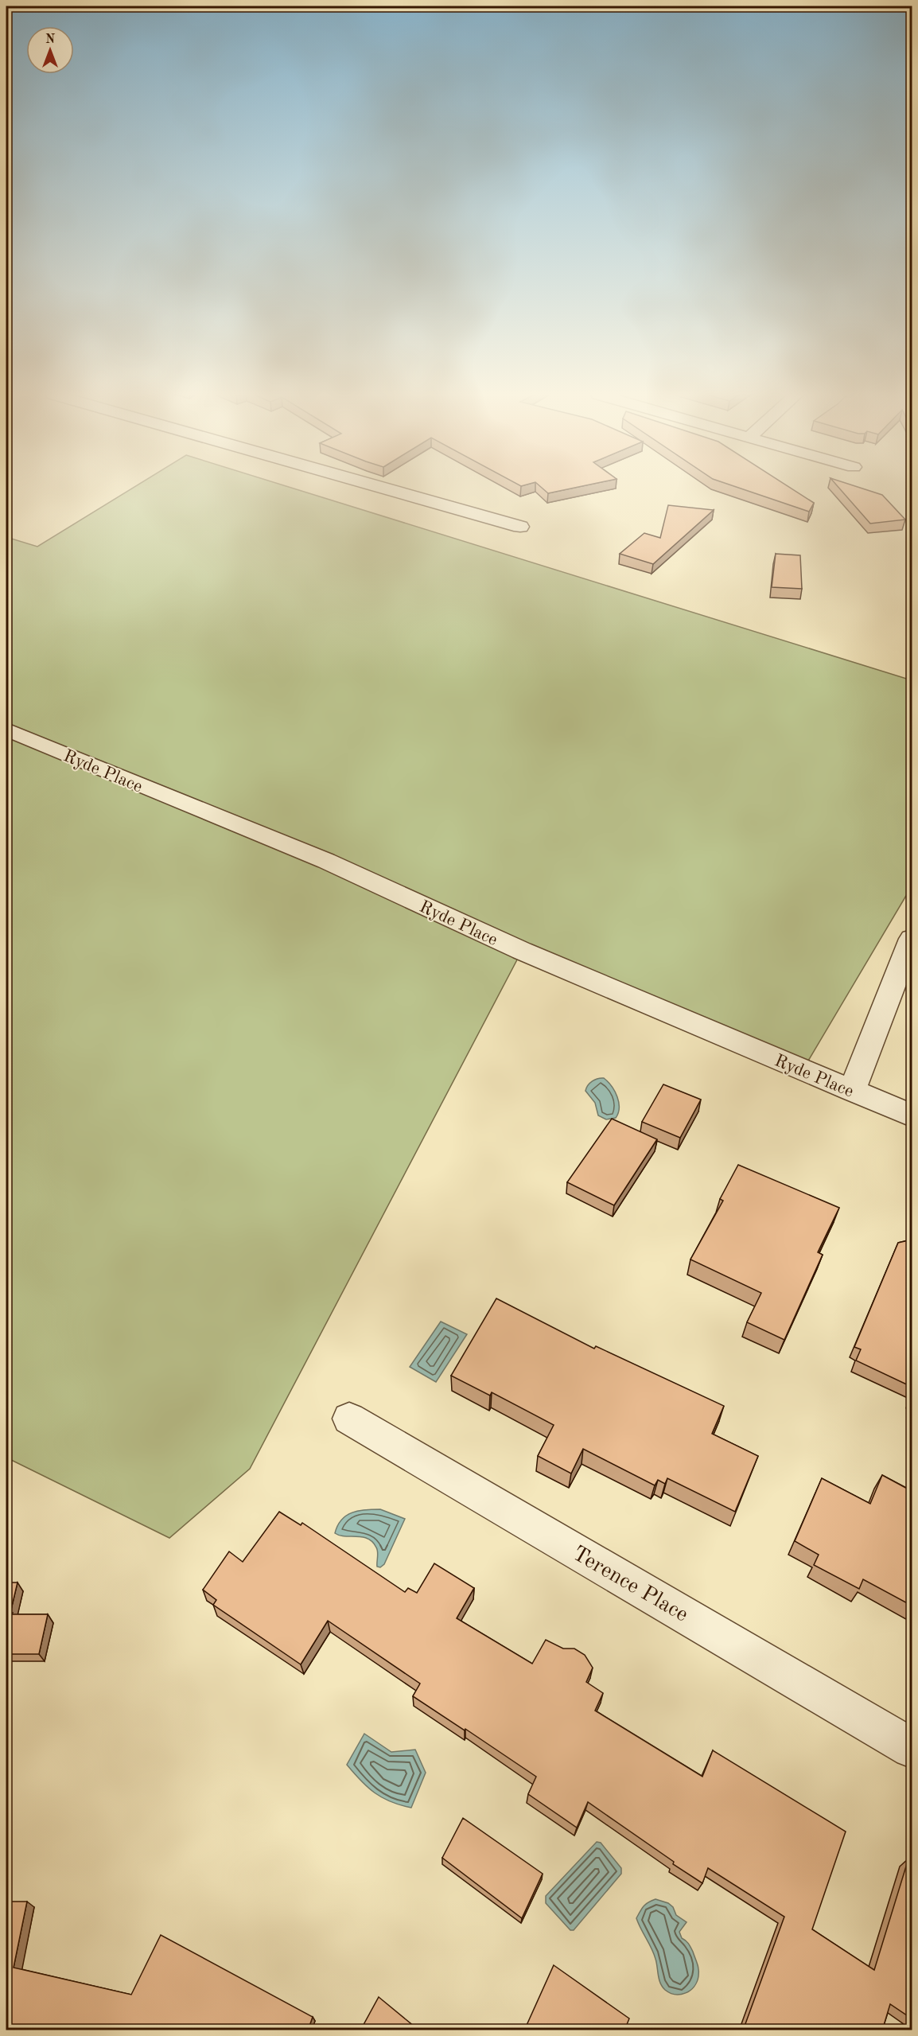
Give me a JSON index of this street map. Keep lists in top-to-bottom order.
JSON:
{
  "streets": {
    "street": ["Ryde Place", "Terence Place"]
  },
  "north": "top"
}
